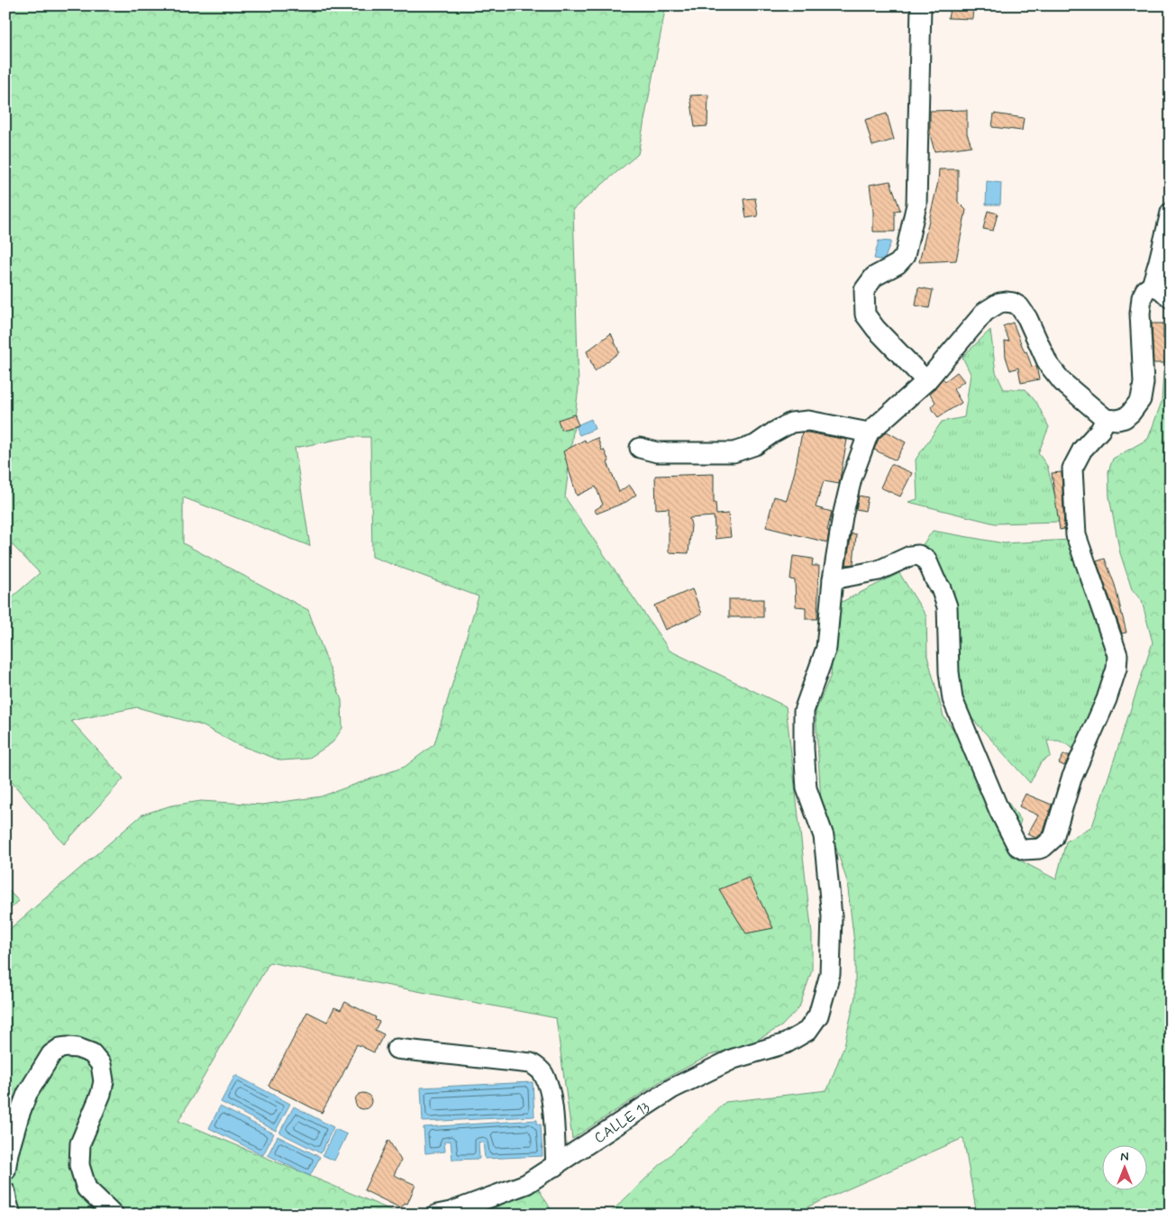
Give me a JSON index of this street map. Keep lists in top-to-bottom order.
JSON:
{
  "streets": {
    "street": ["CALLE 13"]
  },
  "north": "top"
}
